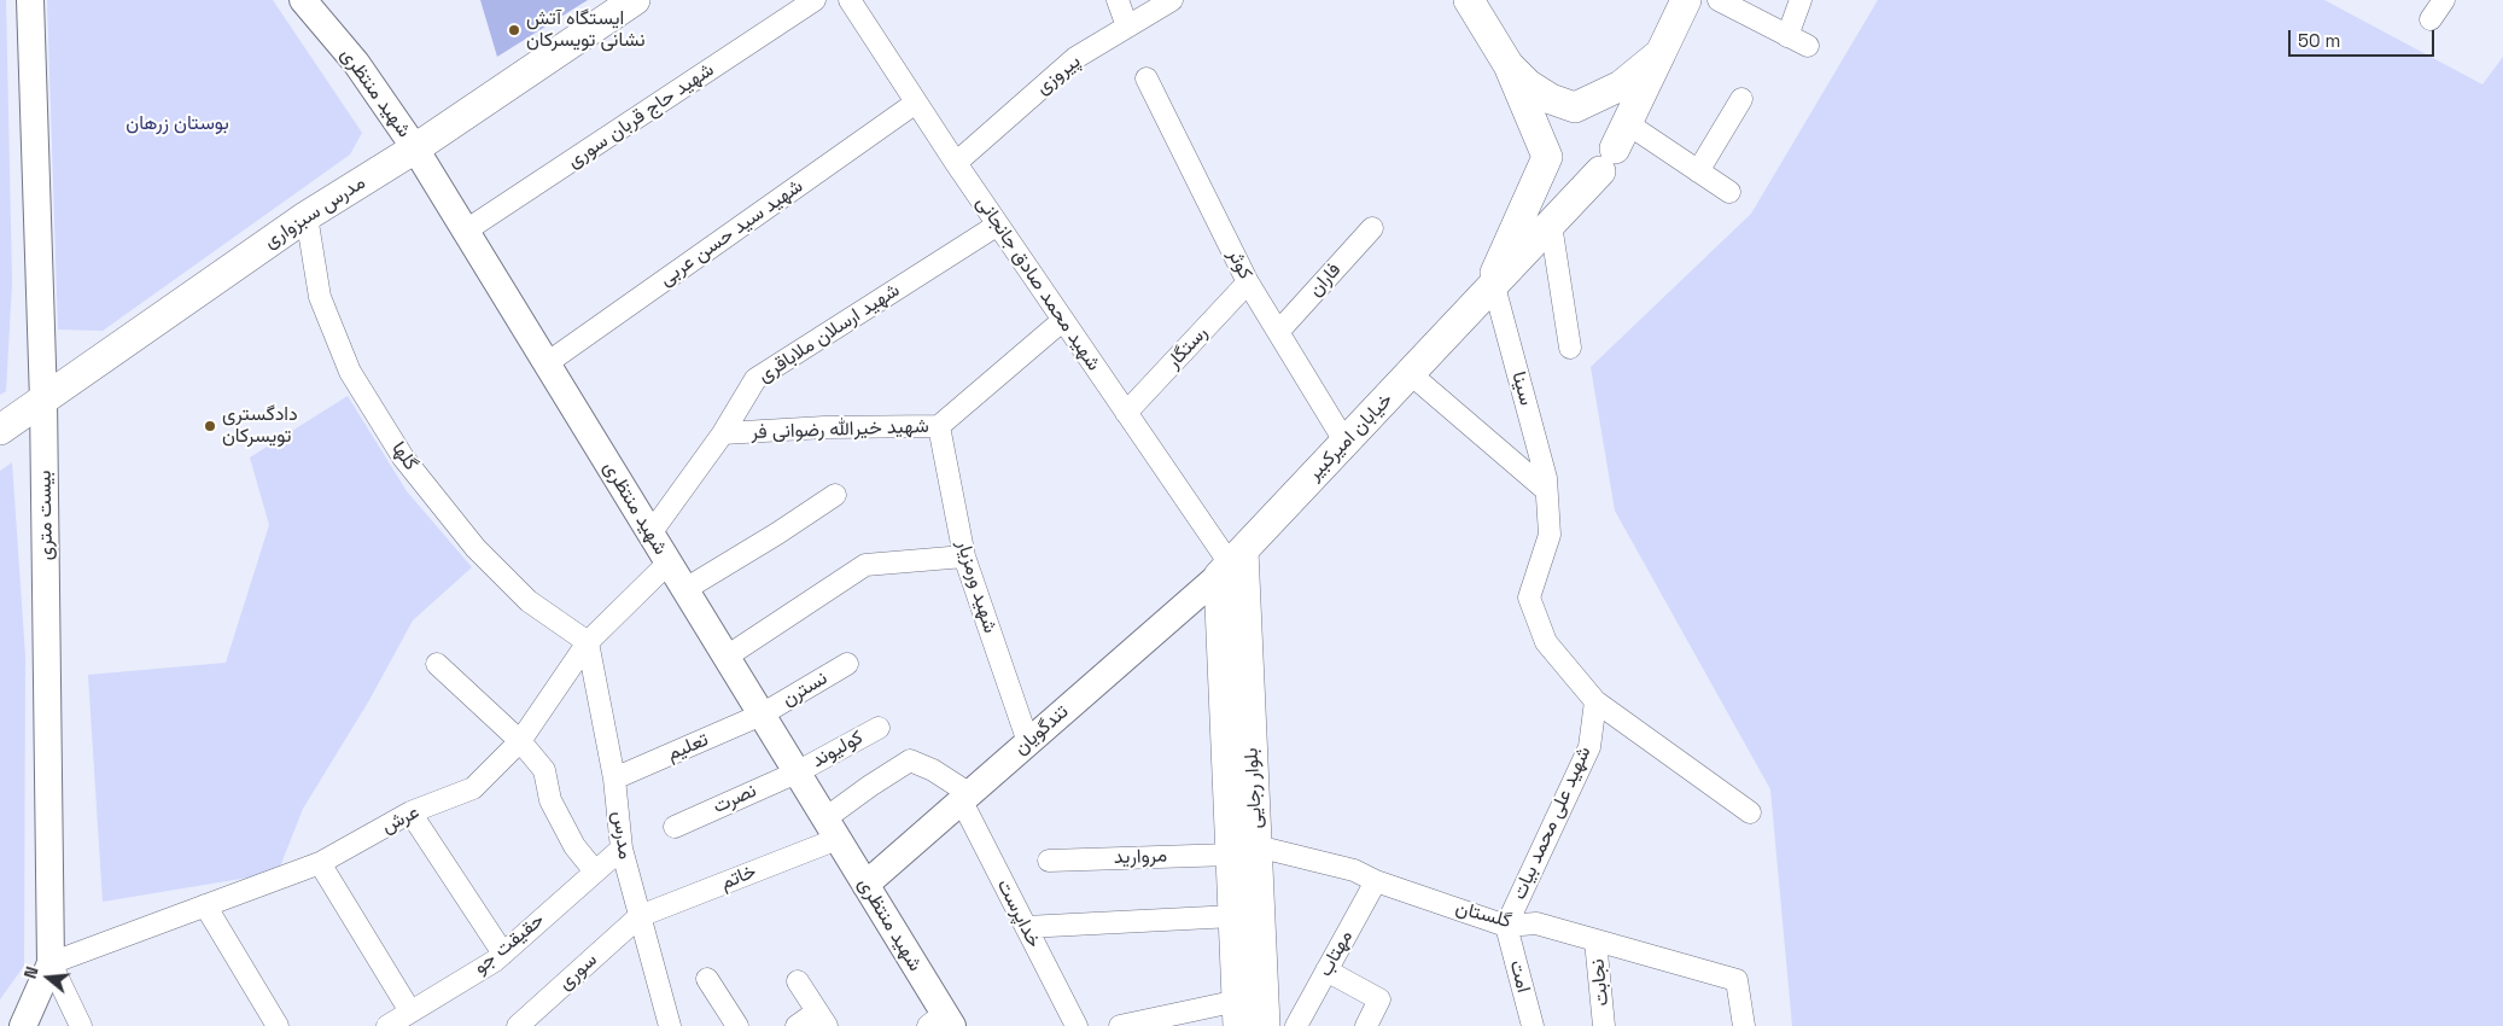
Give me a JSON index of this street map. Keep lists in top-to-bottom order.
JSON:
{
  "streets": {
    "main road": ["مدرس سبزواری", "خیابان امیرکبیر", "بلوار رجایی"],
    "street": [
      "پیروزی",
      "شهید منتظری",
      "شهید حاج قربان سوری",
      "شهید سید حسن عربی",
      "کوثر",
      "فاران",
      "شهید محمد صادق جانجانی",
      "شهید ارسلان ملاباقری",
      "رستگار",
      "سینا",
      "شهید خیرالله رضوانی فر",
      "گلها",
      "بیست متری",
      "شهید ورمزیار",
      "نسترن",
      "تندگویان",
      "تعلیم",
      "کولیوند",
      "نصرت",
      "عرش",
      "شهید علی محمد بیات",
      "مدرس",
      "مروارید",
      "خاتم",
      "خداپرست",
      "گلستان",
      "حقیقت جو",
      "مهتاب",
      "سوری",
      "امت",
      "نجابت"
    ]
  },
  "crossings": [
    ["پیروزی", "شهید محمد صادق جانجانی"],
    ["شهید منتظری", "شهید حاج قربان سوری"],
    ["شهید منتظری", "مدرس سبزواری"],
    ["شهید منتظری", "شهید سید حسن عربی"],
    ["شهید منتظری", "شهید ارسلان ملاباقری"],
    ["شهید منتظری", "نسترن"],
    ["شهید منتظری", "تندگویان"],
    ["شهید منتظری", "تعلیم"],
    ["شهید منتظری", "کولیوند"],
    ["شهید منتظری", "نصرت"],
    ["شهید منتظری", "عرش"],
    ["شهید منتظری", "خاتم"],
    ["مدرس سبزواری", "گلها"],
    ["مدرس سبزواری", "بیست متری"],
    ["شهید سید حسن عربی", "شهید محمد صادق جانجانی"],
    ["کوثر", "فاران"],
    ["کوثر", "رستگار"],
    ["کوثر", "خیابان امیرکبیر"],
    ["شهید محمد صادق جانجانی", "شهید ارسلان ملاباقری"],
    ["شهید محمد صادق جانجانی", "رستگار"],
    ["شهید محمد صادق جانجانی", "شهید خیرالله رضوانی فر"],
    ["شهید محمد صادق جانجانی", "خیابان امیرکبیر"],
    ["شهید محمد صادق جانجانی", "تندگویان"],
    ["شهید محمد صادق جانجانی", "بلوار رجایی"],
    ["شهید ارسلان ملاباقری", "شهید خیرالله رضوانی فر"],
    ["سینا", "خیابان امیرکبیر"],
    ["شهید خیرالله رضوانی فر", "شهید ورمزیار"],
    ["خیابان امیرکبیر", "تندگویان"],
    ["خیابان امیرکبیر", "بلوار رجایی"],
    ["گلها", "عرش"],
    ["گلها", "مدرس"],
    ["بیست متری", "عرش"],
    ["شهید ورمزیار", "تندگویان"],
    ["نسترن", "تعلیم"],
    ["تندگویان", "بلوار رجایی"],
    ["تندگویان", "خاتم"],
    ["تندگویان", "خداپرست"],
    ["تعلیم", "مدرس"],
    ["کولیوند", "نصرت"],
    ["بلوار رجایی", "مروارید"],
    ["بلوار رجایی", "گلستان"],
    ["عرش", "مدرس"],
    ["شهید علی محمد بیات", "گلستان"],
    ["شهید علی محمد بیات", "امت"],
    ["مدرس", "خاتم"],
    ["مدرس", "حقیقت جو"],
    ["مدرس", "سوری"],
    ["مروارید", "گلستان"],
    ["خاتم", "خداپرست"],
    ["خاتم", "سوری"],
    ["گلستان", "مهتاب"],
    ["گلستان", "امت"],
    ["گلستان", "نجابت"]
  ],
  "parks": ["بوستان زرهان"],
  "places": ["ایستگاه آتش نشانی تویسرکان", "دادگستری تویسرکان"],
  "scale_bar": "50 m",
  "north": "left"
}
